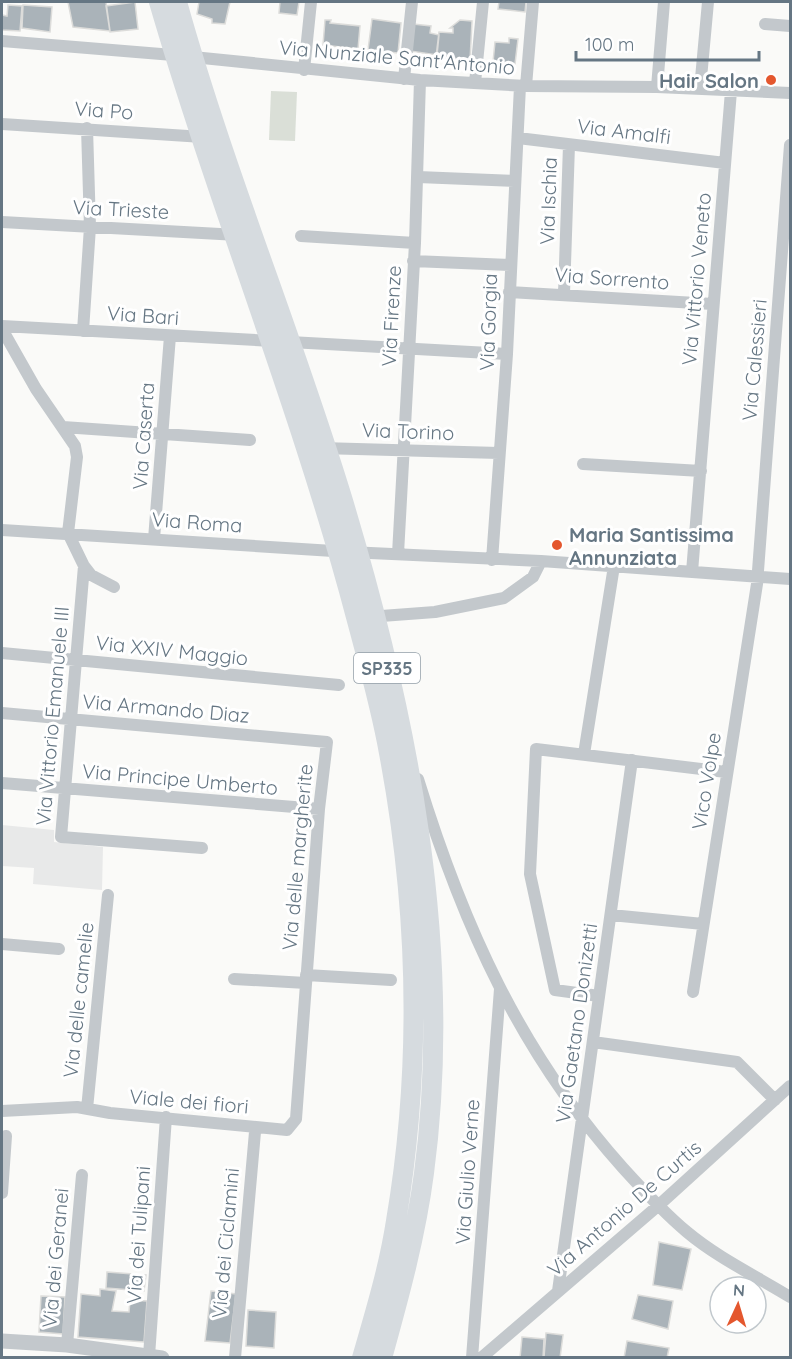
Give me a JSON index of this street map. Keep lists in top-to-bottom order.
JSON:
{
  "streets": {
    "highway": ["SP335"],
    "street": [
      "Via Nunziale Sant'Antonio",
      "Via Po",
      "Via Amalfi",
      "Via Ischia",
      "Via Trieste",
      "Via Sorrento",
      "Via Vittorio Veneto",
      "Via Bari",
      "Via Firenze",
      "Via Gorgia",
      "Via Calessieri",
      "Via Torino",
      "Via Caserta",
      "Via Roma",
      "Via XXIV Maggio",
      "Via Armando Diaz",
      "Via Vittorio Emanuele III",
      "Via Principe Umberto",
      "Vico Volpe",
      "Via delle margherite",
      "Via delle camelie",
      "Via Gaetano Donizetti",
      "Viale dei fiori",
      "Via Giulio Verne",
      "Via Antonio De Curtis",
      "Via dei Tulipani",
      "Via dei Ciclamini",
      "Via dei Geranei"
    ]
  },
  "crossings": [
    ["Via Nunziale Sant'Antonio", "Via Vittorio Veneto"],
    ["Via Nunziale Sant'Antonio", "Via Firenze"],
    ["Via Nunziale Sant'Antonio", "Via Gorgia"],
    ["Via Amalfi", "Via Ischia"],
    ["Via Amalfi", "Via Vittorio Veneto"],
    ["Via Amalfi", "Via Gorgia"],
    ["Via Ischia", "Via Sorrento"],
    ["Via Sorrento", "Via Vittorio Veneto"],
    ["Via Sorrento", "Via Gorgia"],
    ["Via Vittorio Veneto", "Via Roma"],
    ["Via Bari", "Via Firenze"],
    ["Via Bari", "Via Gorgia"],
    ["Via Bari", "Via Caserta"],
    ["Via Firenze", "Via Torino"],
    ["Via Firenze", "Via Roma"],
    ["Via Gorgia", "Via Torino"],
    ["Via Gorgia", "Via Roma"],
    ["Via Calessieri", "Via Roma"],
    ["Via Calessieri", "Vico Volpe"],
    ["Via Caserta", "Via Roma"],
    ["Via Roma", "Vico Volpe"],
    ["Via XXIV Maggio", "Via Vittorio Emanuele III"],
    ["Via Armando Diaz", "Via Vittorio Emanuele III"],
    ["Via Armando Diaz", "Via delle margherite"],
    ["Via Vittorio Emanuele III", "Via Principe Umberto"],
    ["Via Principe Umberto", "Via delle margherite"],
    ["Via delle margherite", "Viale dei fiori"],
    ["Via delle camelie", "Viale dei fiori"],
    ["Via Gaetano Donizetti", "Via Antonio De Curtis"],
    ["Viale dei fiori", "Via dei Tulipani"]
  ],
  "places": ["Hair Salon", "Maria Santissima Annunziata"],
  "scale_bar": "100 m",
  "north": "top"
}
